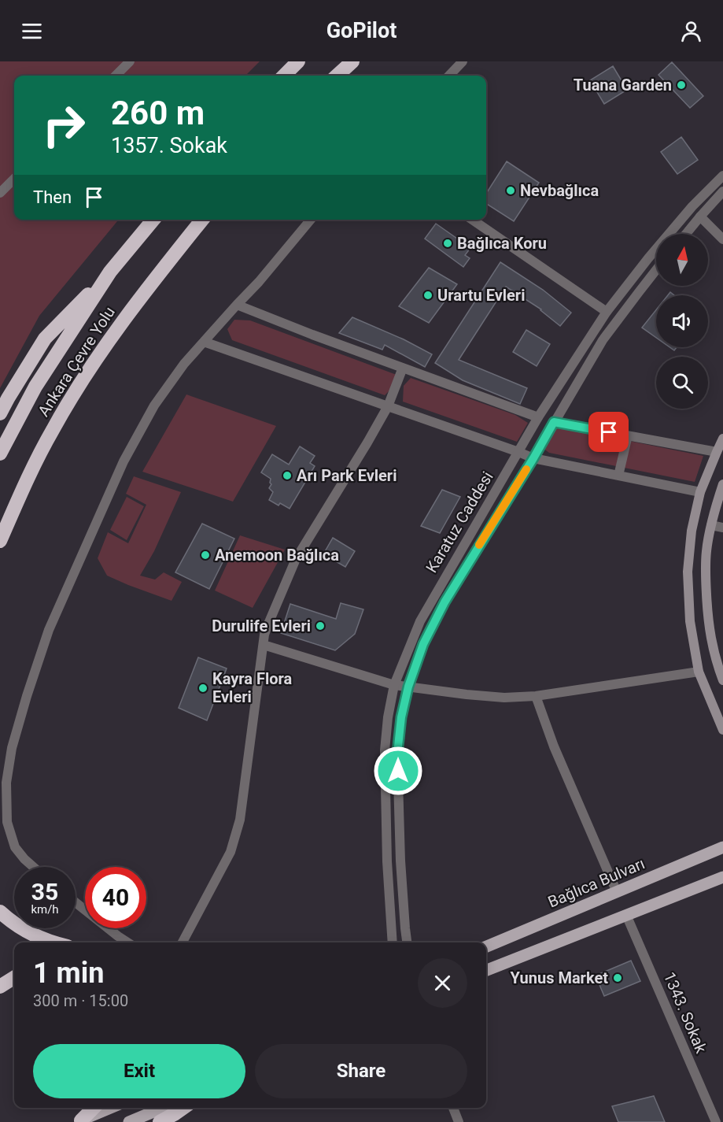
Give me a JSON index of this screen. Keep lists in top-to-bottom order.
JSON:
{
  "streets": {
    "highway": ["Ankara Çevre Yolu"],
    "main road": ["Bağlıca Bulvarı"],
    "street": ["Karatuz Caddesi", "1343. Sokak"]
  },
  "places": [
    "Tuana Garden",
    "Nevbağlıca",
    "Bağlıca Koru",
    "Urartu Evleri",
    "Arı Park Evleri",
    "Anemoon Bağlıca",
    "Durulife Evleri",
    "Kayra Flora Evleri",
    "Yunus Market"
  ],
  "north": "top",
  "page": {
    "header": "GoPilot",
    "turn": ["260 m", "1357. Sokak"],
    "then": "Then",
    "speed": "35 km/h",
    "limit": "40",
    "heading": ["1 min", "300 m · 15:00"],
    "buttons": ["Exit", "Share"]
  }
}
